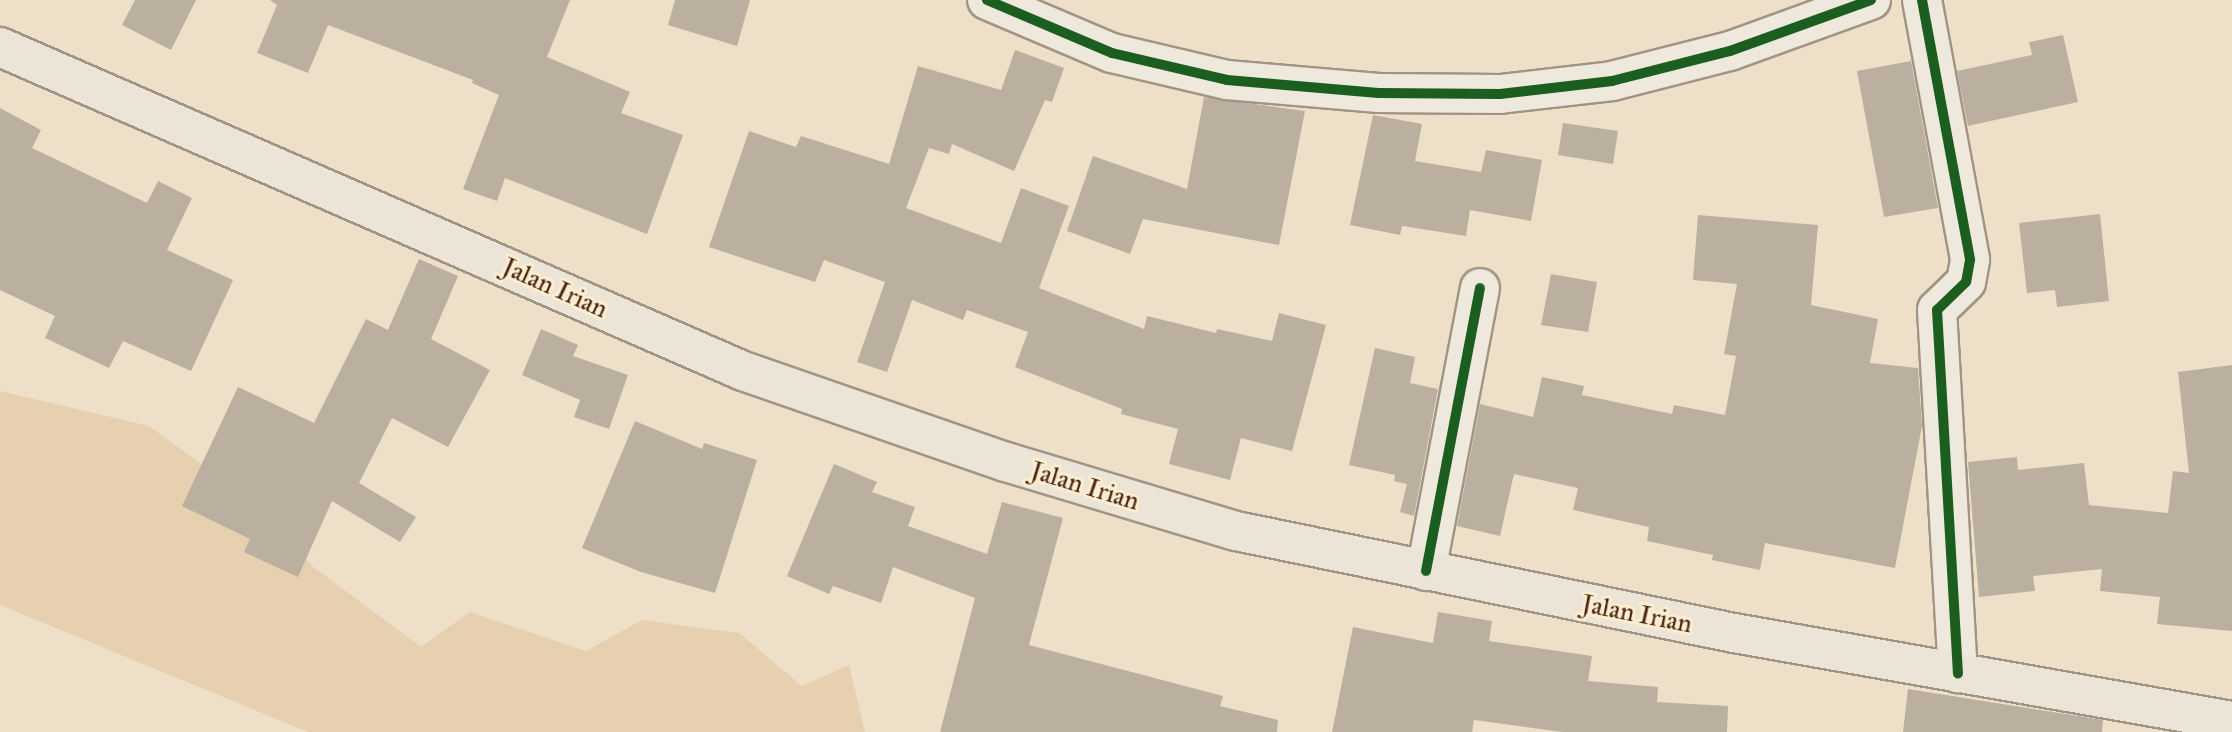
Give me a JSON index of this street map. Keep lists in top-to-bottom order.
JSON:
{
  "streets": {
    "main road": ["Jalan Irian"]
  }
}
